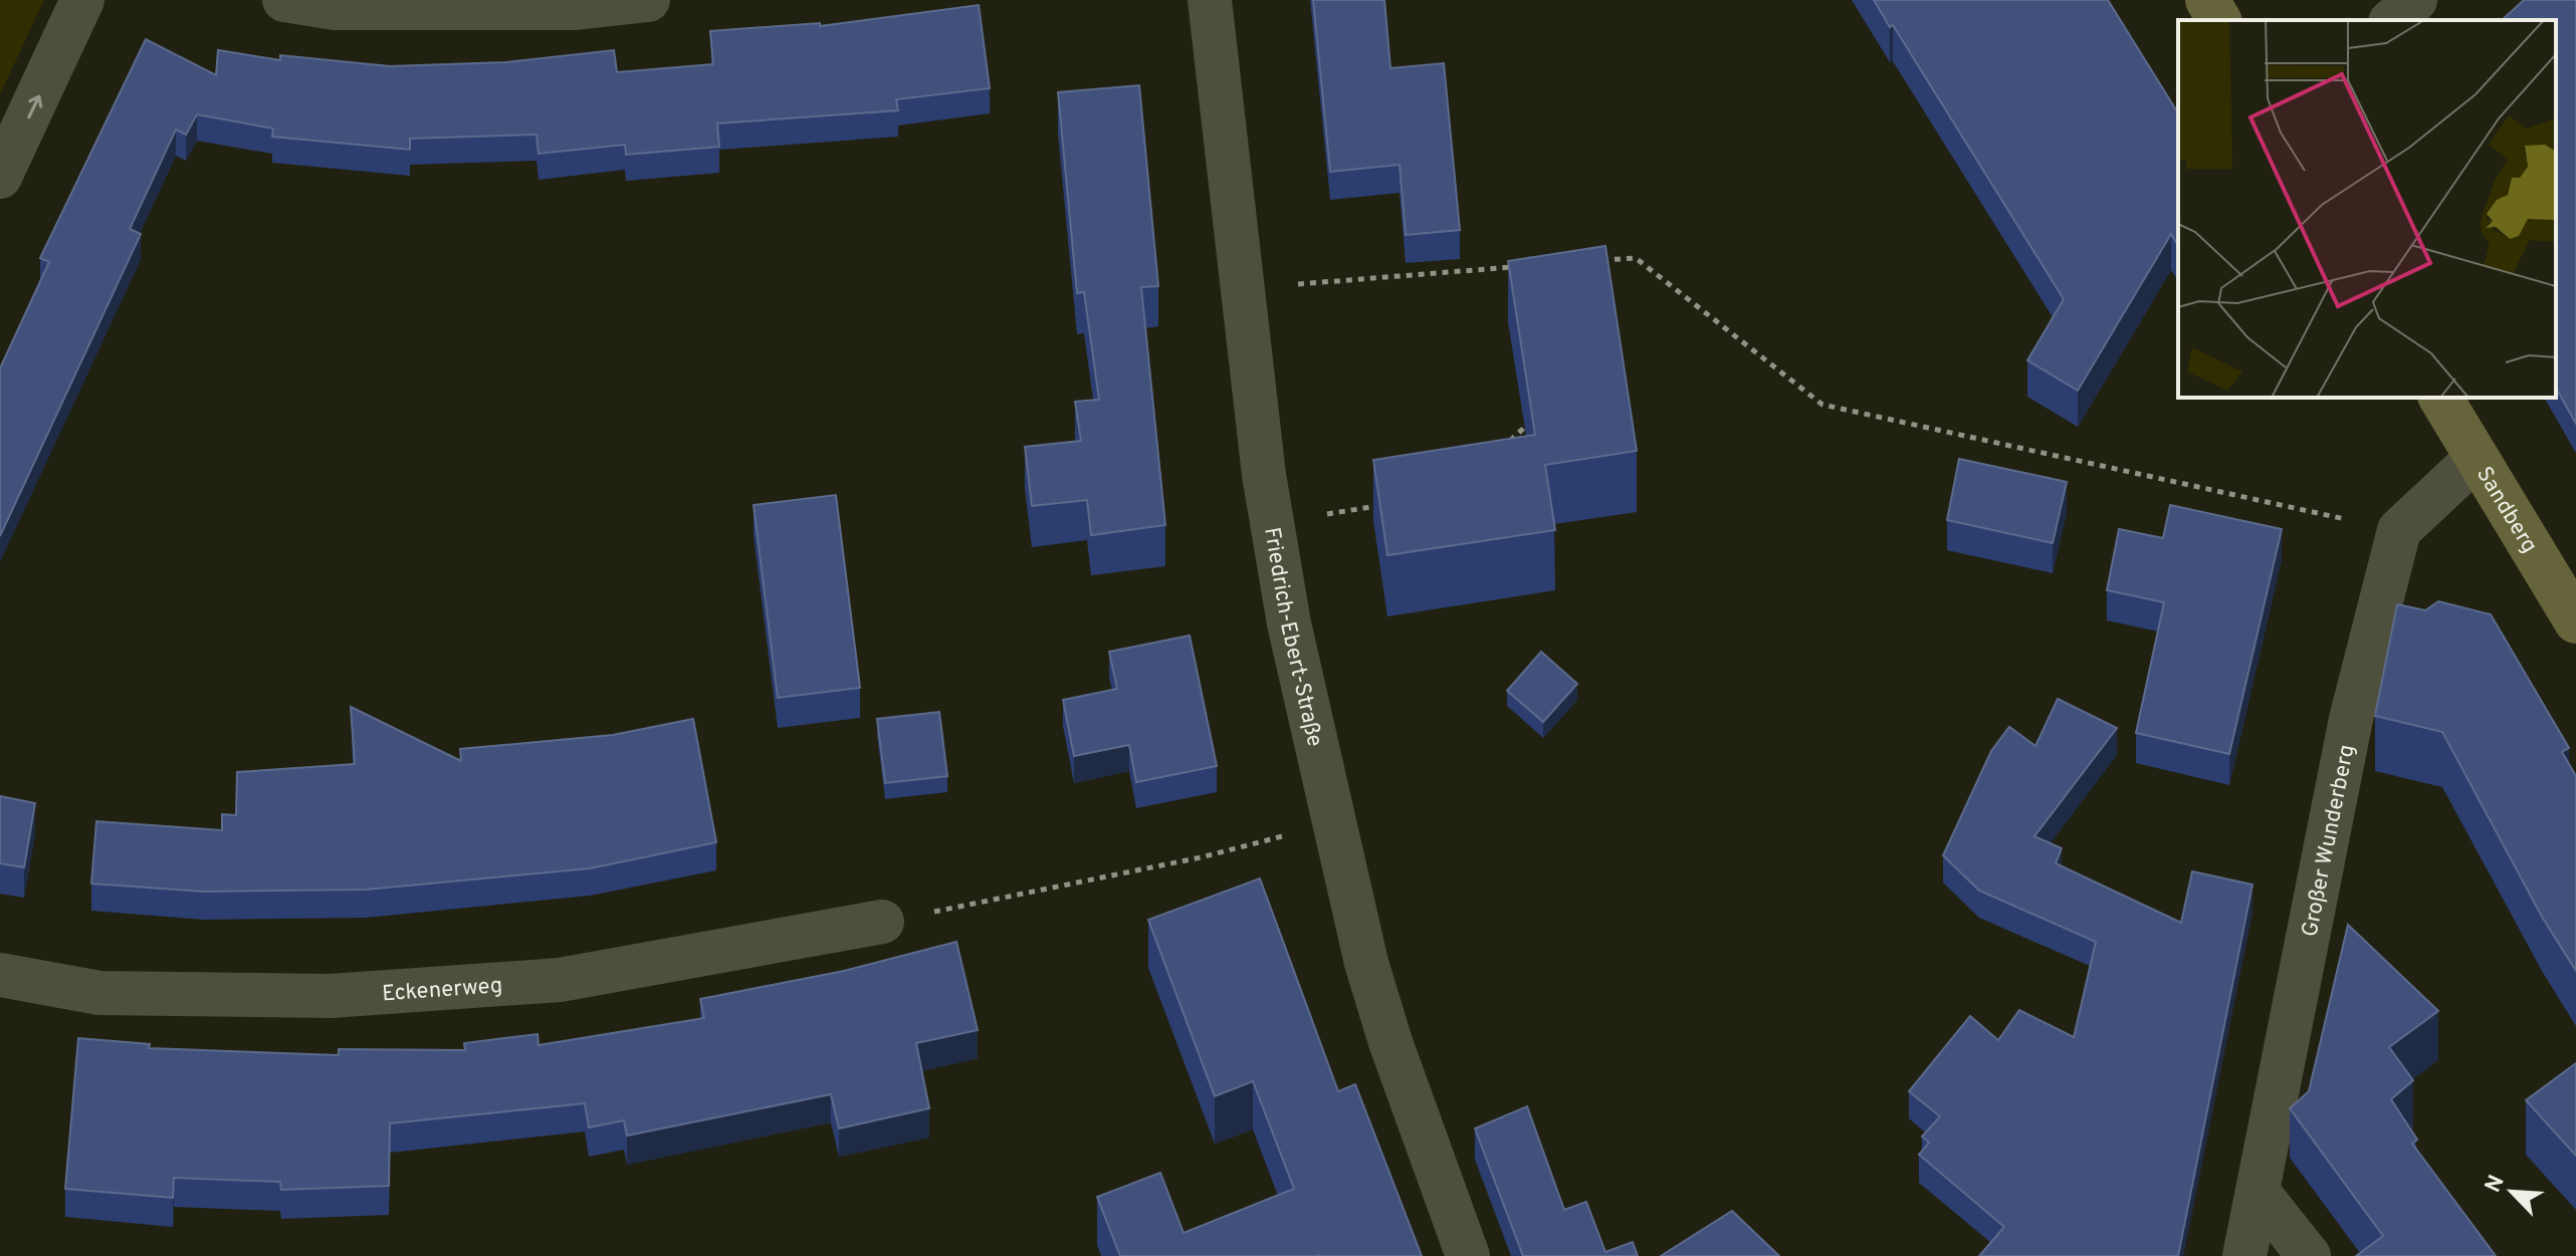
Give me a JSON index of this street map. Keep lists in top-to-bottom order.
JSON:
{
  "streets": {
    "main road": ["Sandberg"],
    "street": ["Friedrich-Ebert-Straße", "Großer Wunderberg", "Eckenerweg"]
  },
  "north": "top left"
}
